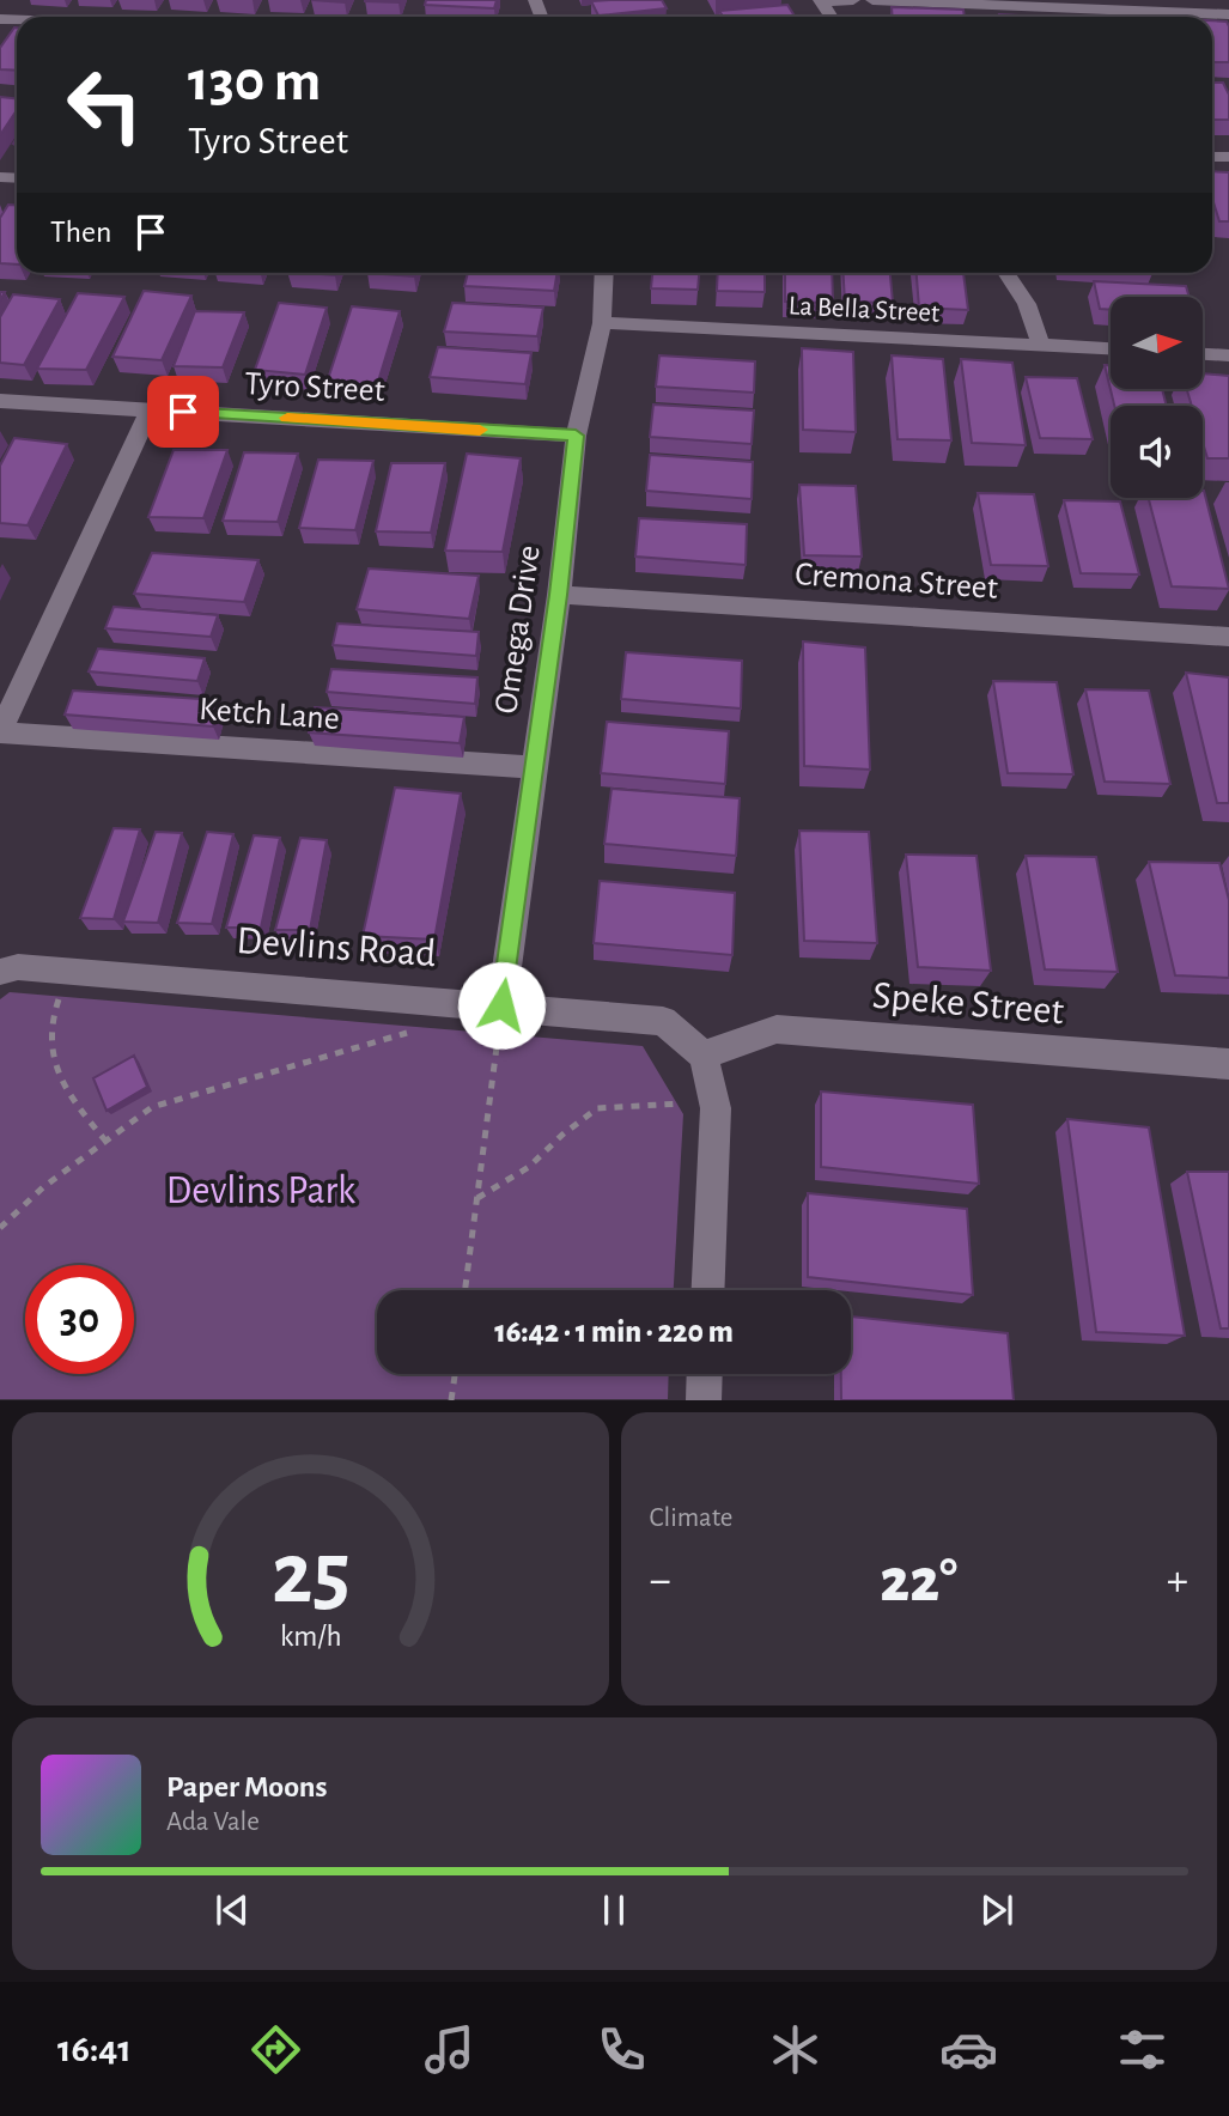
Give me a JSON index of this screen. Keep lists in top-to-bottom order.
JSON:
{
  "streets": {
    "street": [
      "La Bella Street",
      "Tyro Street",
      "Cremona Street",
      "Omega Drive",
      "Ketch Lane",
      "Devlins Road",
      "Speke Street"
    ]
  },
  "crossings": [
    ["La Bella Street", "Omega Drive"],
    ["Tyro Street", "Omega Drive"],
    ["Cremona Street", "Omega Drive"],
    ["Omega Drive", "Ketch Lane"],
    ["Omega Drive", "Devlins Road"],
    ["Devlins Road", "Speke Street"]
  ],
  "parks": ["Devlins Park"],
  "north": "right",
  "page": {
    "turn": ["130 m", "Tyro Street"],
    "then": "Then",
    "limit": "30",
    "trip": "16:42 · 1 min · 220 m",
    "tile": "Climate",
    "heat": ["−", "22°", "+"],
    "song": ["Paper Moons", "Ada Vale"],
    "tabs": "16:41",
    "gauge": ["25", "km/h"]
  }
}
